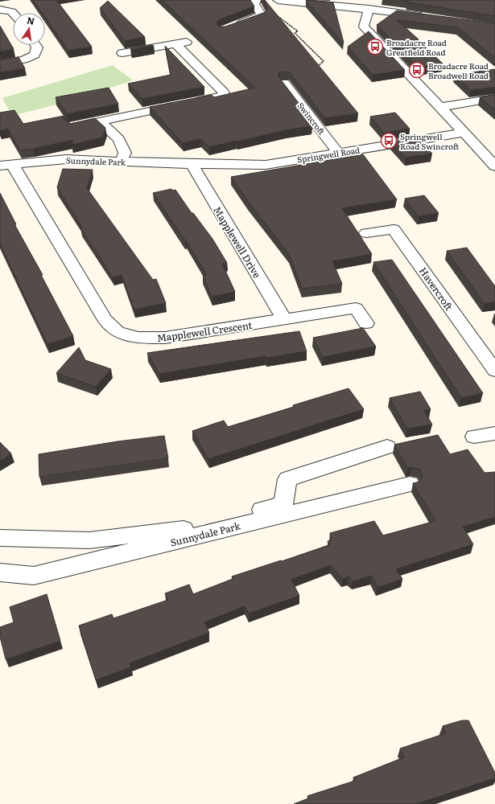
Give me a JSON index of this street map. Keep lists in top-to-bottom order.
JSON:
{
  "streets": {
    "street": [
      "Swincroft",
      "Springwell Road",
      "Sunnydale Park",
      "Mapplewell Drive",
      "Havercroft",
      "Mapplewell Crescent"
    ]
  },
  "crossings": [
    ["Swincroft", "Springwell Road"],
    ["Springwell Road", "Sunnydale Park"],
    ["Springwell Road", "Mapplewell Drive"],
    ["Sunnydale Park", "Mapplewell Drive"],
    ["Sunnydale Park", "Mapplewell Crescent"],
    ["Mapplewell Drive", "Mapplewell Crescent"]
  ],
  "places": {
    "bus stop": ["Broadacre Road Greatfield Road", "Broadacre Road Broadwell Road", "Springwell Road Swincroft"]
  },
  "north": "top"
}
